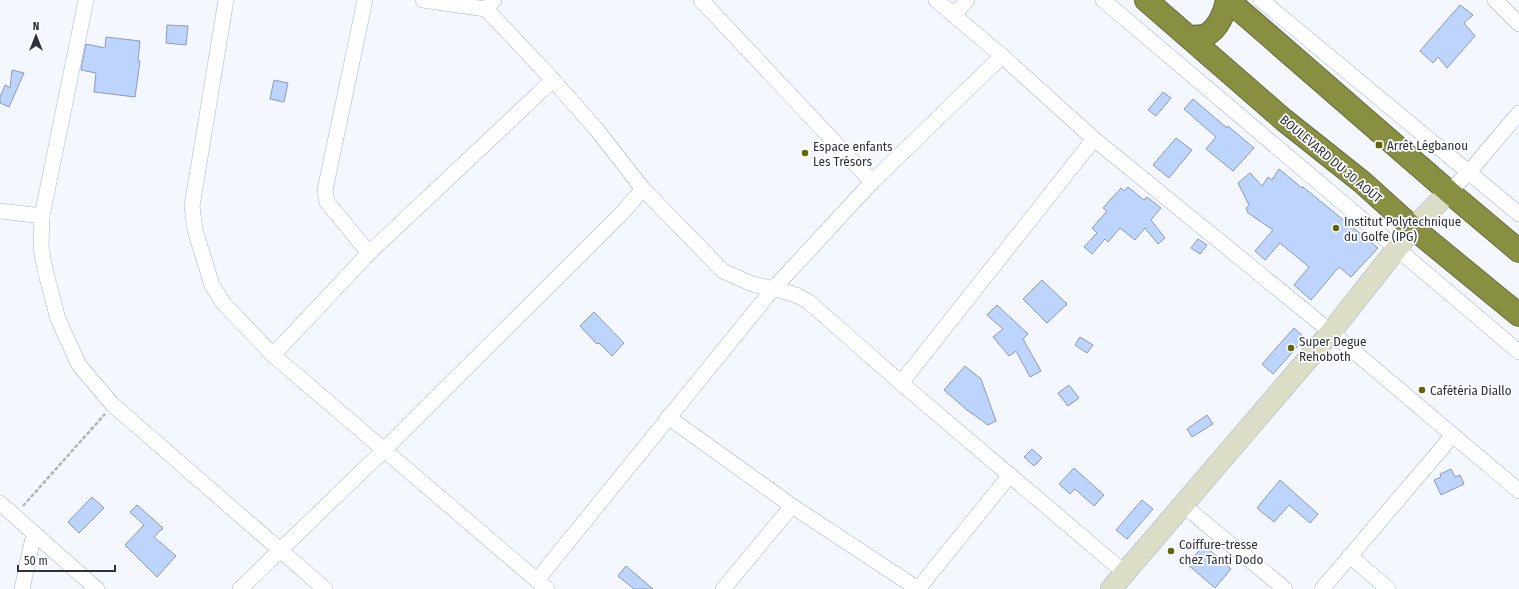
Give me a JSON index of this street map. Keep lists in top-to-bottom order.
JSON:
{
  "streets": {
    "highway": ["BOULEVARD DU 30 AOÛT"]
  },
  "places": {
    "transit": ["Arrêt Légbanou"],
    "other": [
      "Espace enfants Les Trésors",
      "Institut Polytechnique du Golfe (IPG)",
      "Super Degue Rehoboth",
      "Cafétéria Diallo",
      "Coiffure-tresse chez Tanti Dodo"
    ]
  },
  "scale_bar": "50 m",
  "north": "top"
}
